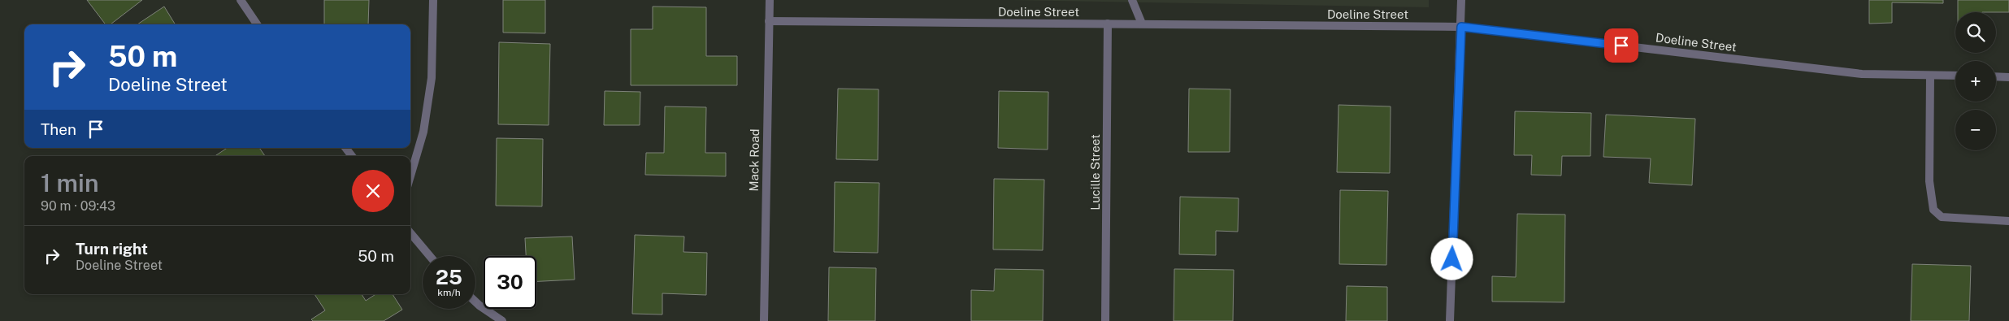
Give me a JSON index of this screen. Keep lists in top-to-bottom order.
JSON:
{
  "streets": {
    "street": ["Doeline Street", "Mack Road", "Lucille Street"]
  },
  "crossings": [
    ["Doeline Street", "Mack Road"],
    ["Doeline Street", "Lucille Street"]
  ],
  "page": {
    "map_buttons": ["+", "−"],
    "turn": ["50 m", "Doeline Street"],
    "then": "Then",
    "heading": ["1 min", "90 m · 09:43"],
    "list": [
      {
        "name": "Turn right",
        "note": "Doeline Street",
        "value": "50 m"
      }
    ],
    "speed": "25 km/h",
    "limit": "30"
  }
}
